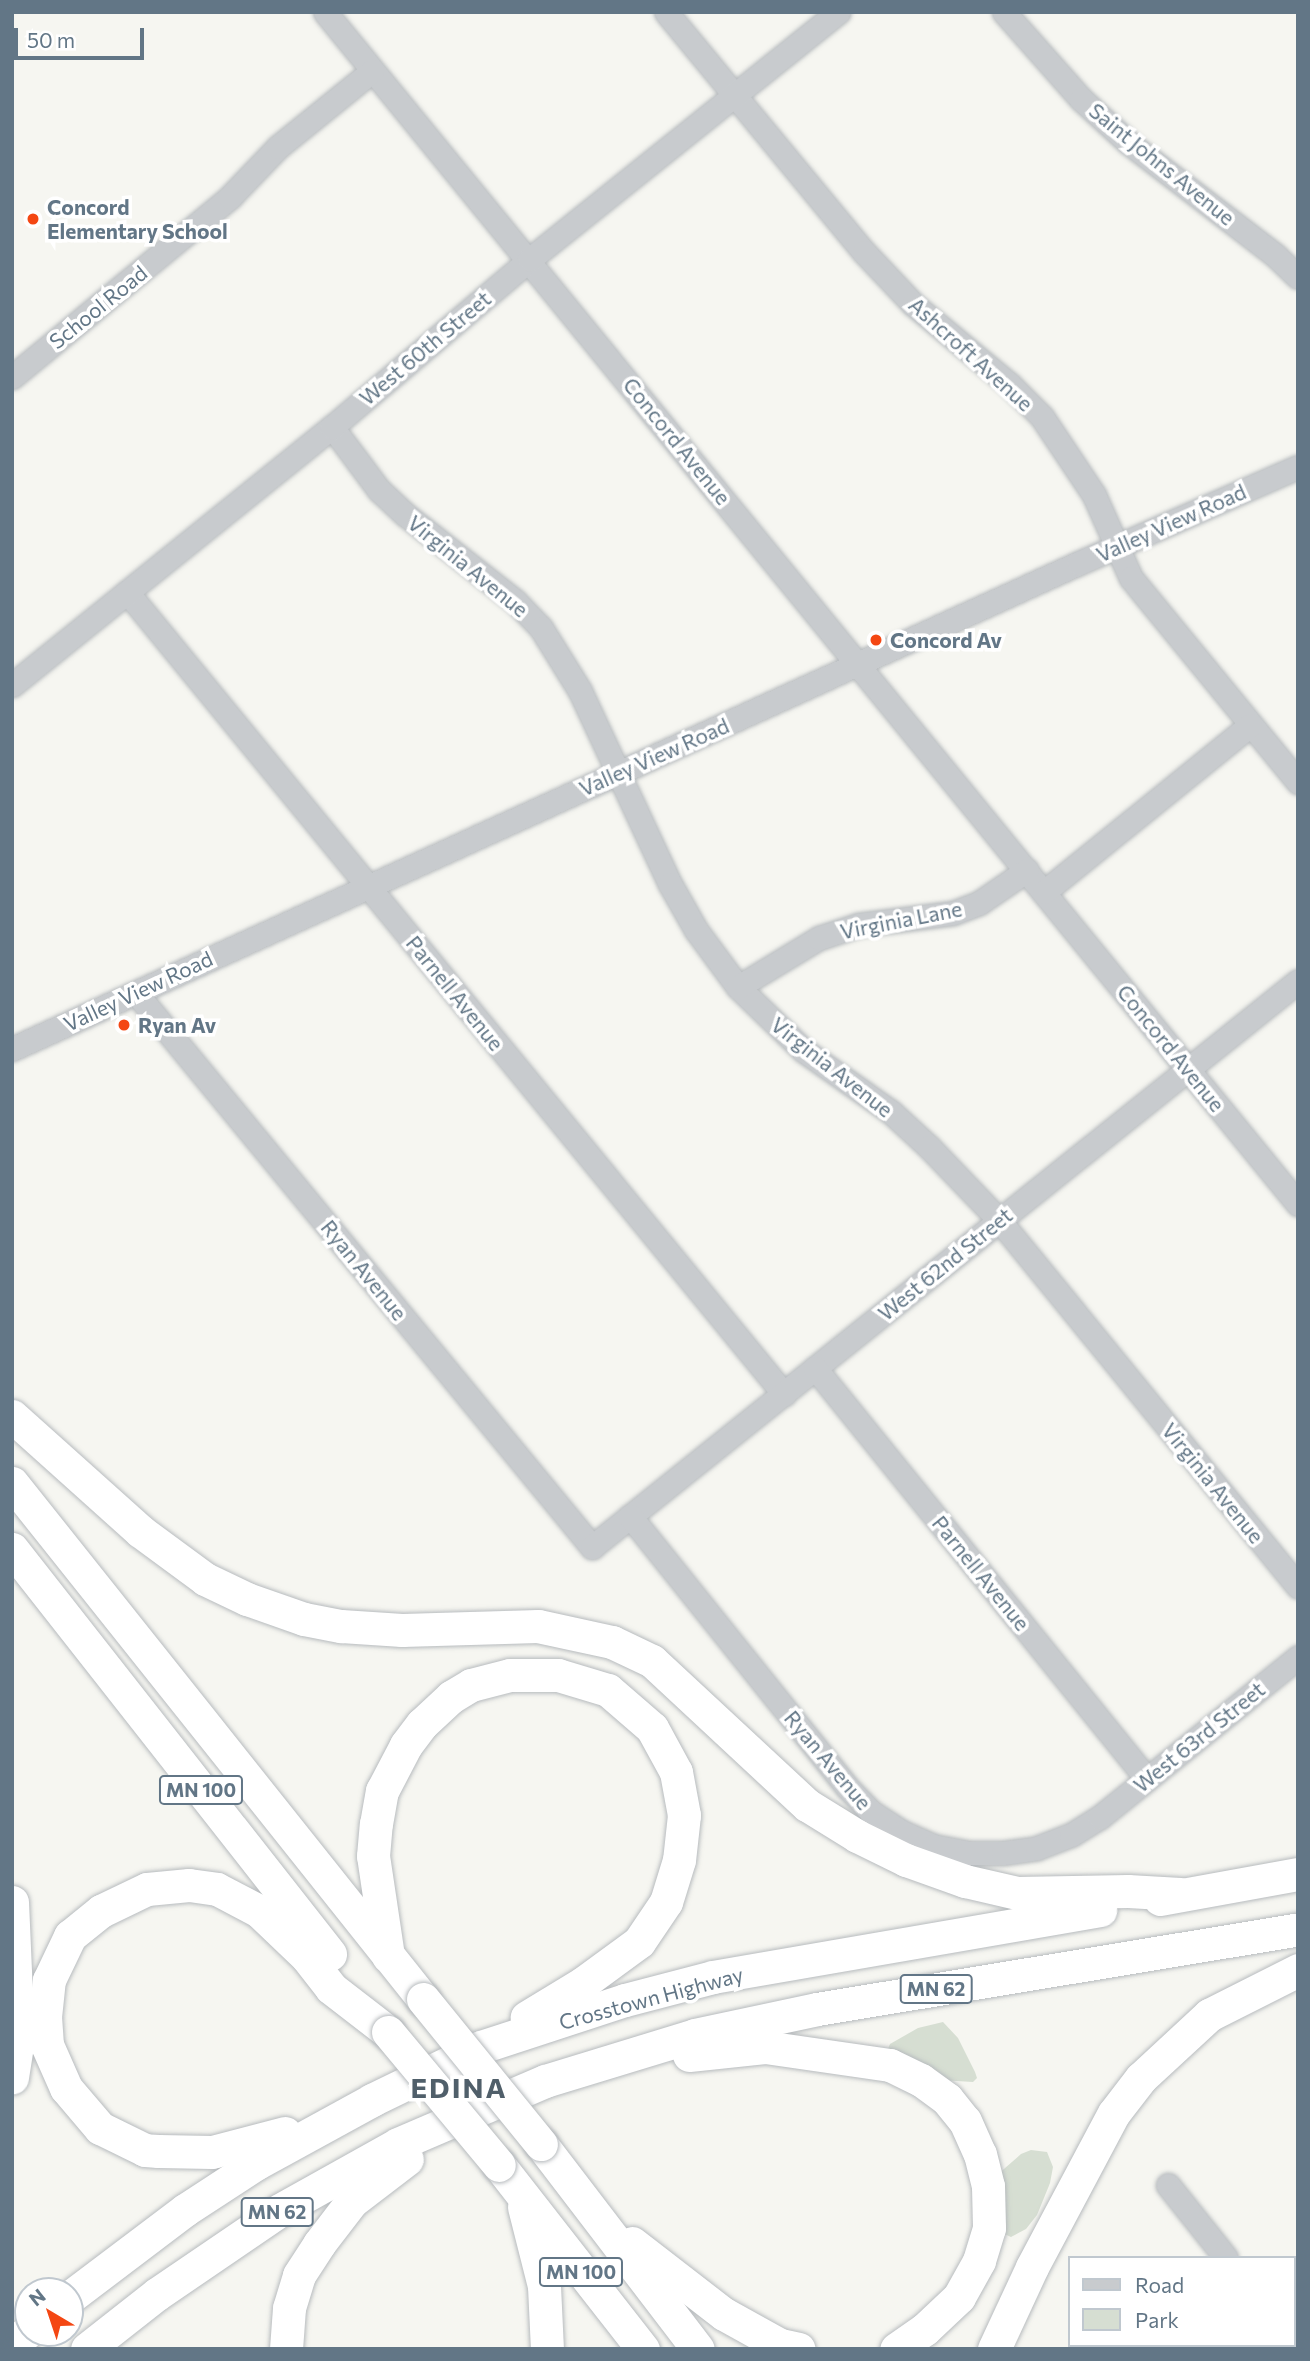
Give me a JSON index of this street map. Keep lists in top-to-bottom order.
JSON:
{
  "streets": {
    "highway": ["MN 100", "MN 62", "Crosstown Highway"],
    "street": [
      "Saint Johns Avenue",
      "School Road",
      "West 60th Street",
      "Ashcroft Avenue",
      "Concord Avenue",
      "Valley View Road",
      "Virginia Avenue",
      "Virginia Lane",
      "Parnell Avenue",
      "West 62nd Street",
      "Ryan Avenue",
      "West 63rd Street"
    ]
  },
  "crossings": [
    ["School Road", "Concord Avenue"],
    ["West 60th Street", "Ashcroft Avenue"],
    ["West 60th Street", "Concord Avenue"],
    ["West 60th Street", "Virginia Avenue"],
    ["West 60th Street", "Parnell Avenue"],
    ["Ashcroft Avenue", "Valley View Road"],
    ["Concord Avenue", "Valley View Road"],
    ["Concord Avenue", "Virginia Lane"],
    ["Concord Avenue", "West 62nd Street"],
    ["Valley View Road", "Virginia Avenue"],
    ["Valley View Road", "Parnell Avenue"],
    ["Valley View Road", "Ryan Avenue"],
    ["Virginia Avenue", "Virginia Lane"],
    ["Virginia Avenue", "West 62nd Street"],
    ["Parnell Avenue", "West 62nd Street"],
    ["Parnell Avenue", "West 63rd Street"],
    ["West 62nd Street", "Ryan Avenue"],
    ["Ryan Avenue", "West 63rd Street"]
  ],
  "districts": ["EDINA"],
  "places": ["Concord Elementary School", "Concord Av", "Ryan Av"],
  "legend": ["Road", "Park"],
  "scale_bar": "50 m",
  "north": "top left"
}
